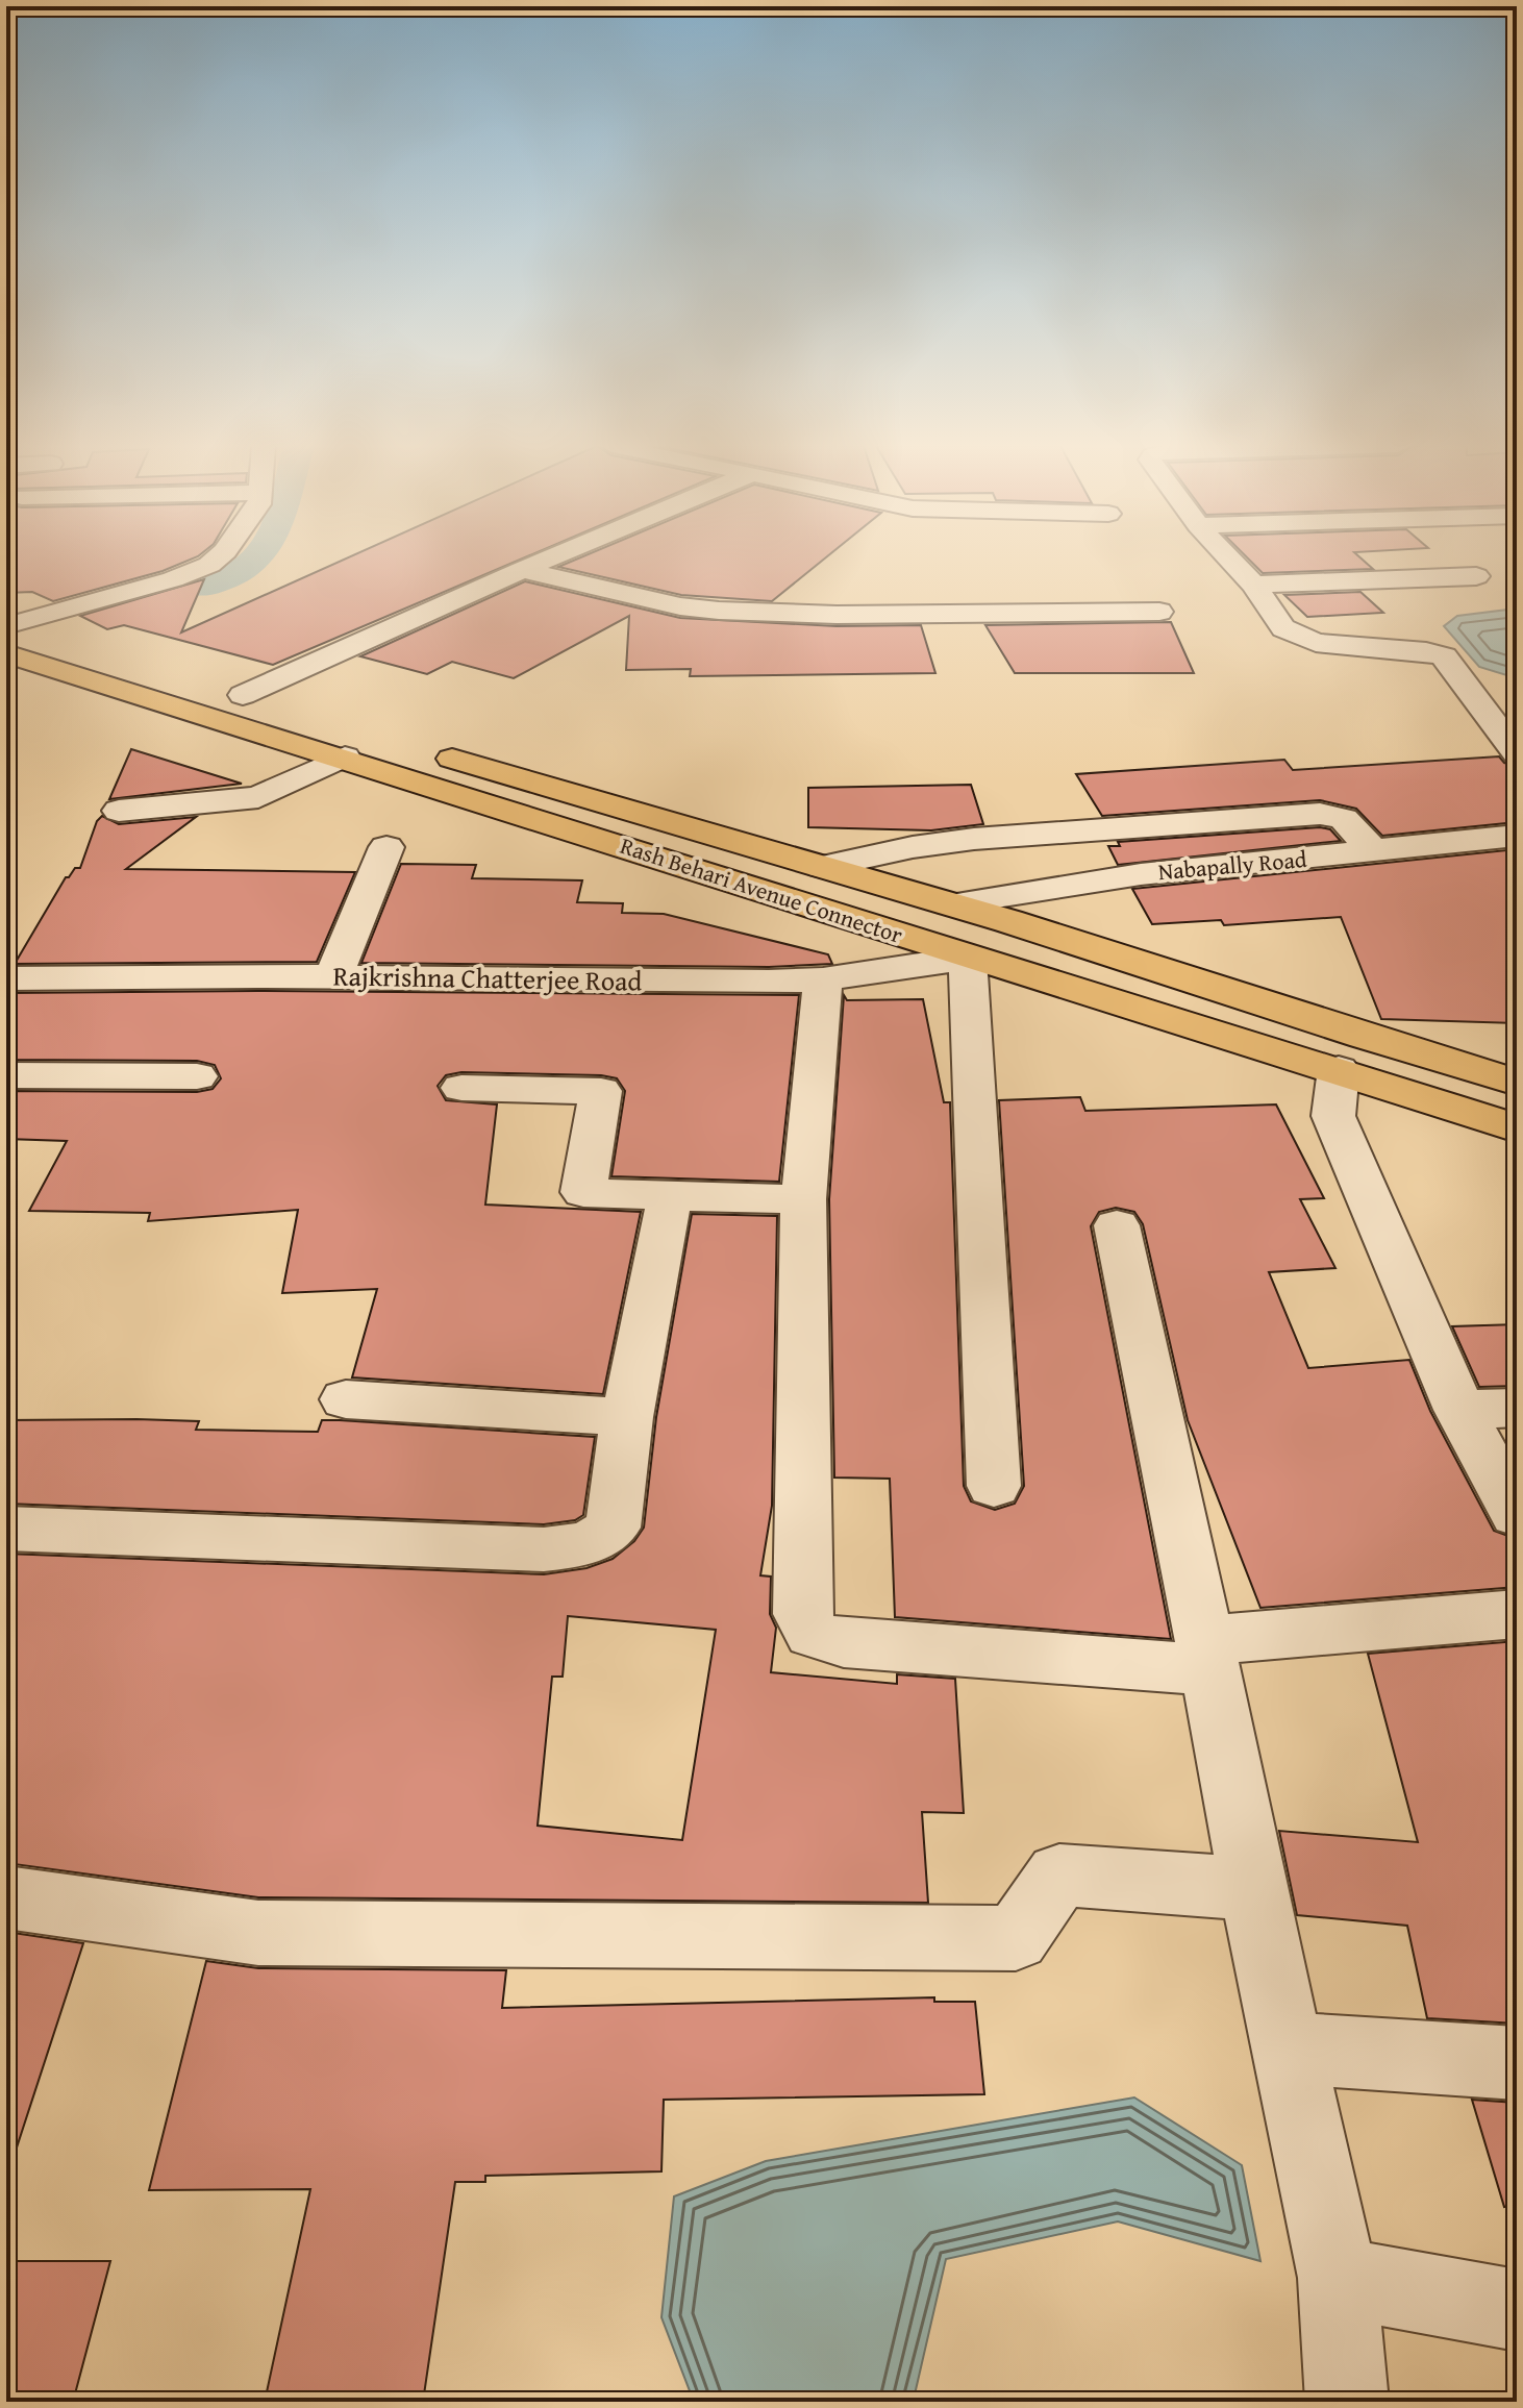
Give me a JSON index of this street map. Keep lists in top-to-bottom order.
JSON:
{
  "streets": {
    "main road": ["Rash Behari Avenue Connector"],
    "street": ["Nabapally Road", "Rajkrishna Chatterjee Road"]
  },
  "crossings": [
    ["Nabapally Road", "Rash Behari Avenue Connector"],
    ["Rash Behari Avenue Connector", "Rajkrishna Chatterjee Road"]
  ]
}
